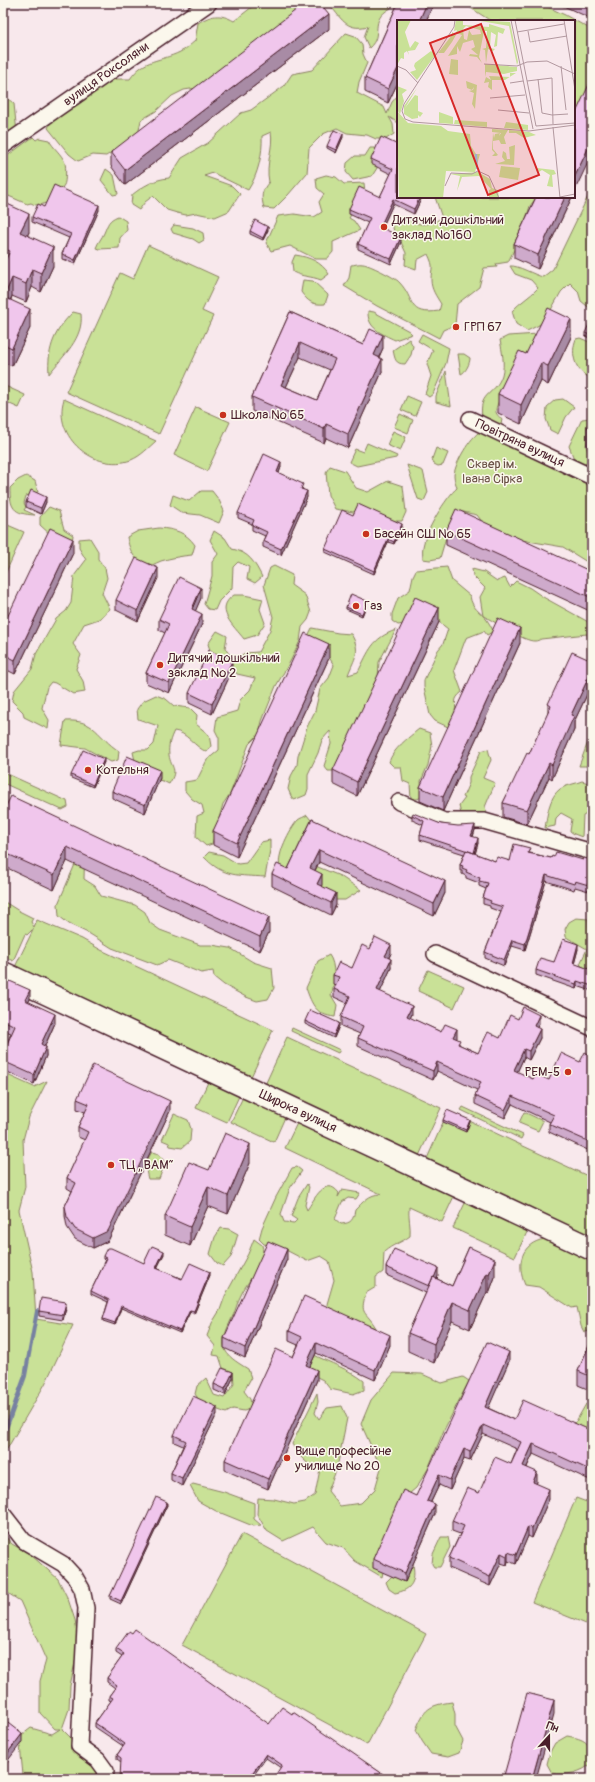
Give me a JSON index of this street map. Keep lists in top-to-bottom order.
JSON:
{
  "streets": {
    "street": ["вулиця Роксоляни", "Повітряна вулиця", "Широка вулиця"]
  },
  "parks": ["Сквер ім. Івана Сірка"],
  "places": [
    "Дитячий дошкільний заклад №160",
    "ГРП 67",
    "Школа № 65",
    "Басейн СШ № 65",
    "Газ",
    "Дитячий дошкільний заклад № 2",
    "Котельня",
    "РЕМ-5",
    "ТЦ „ВАМ“",
    "Вище професійне училище № 20"
  ],
  "north": "top"
}
